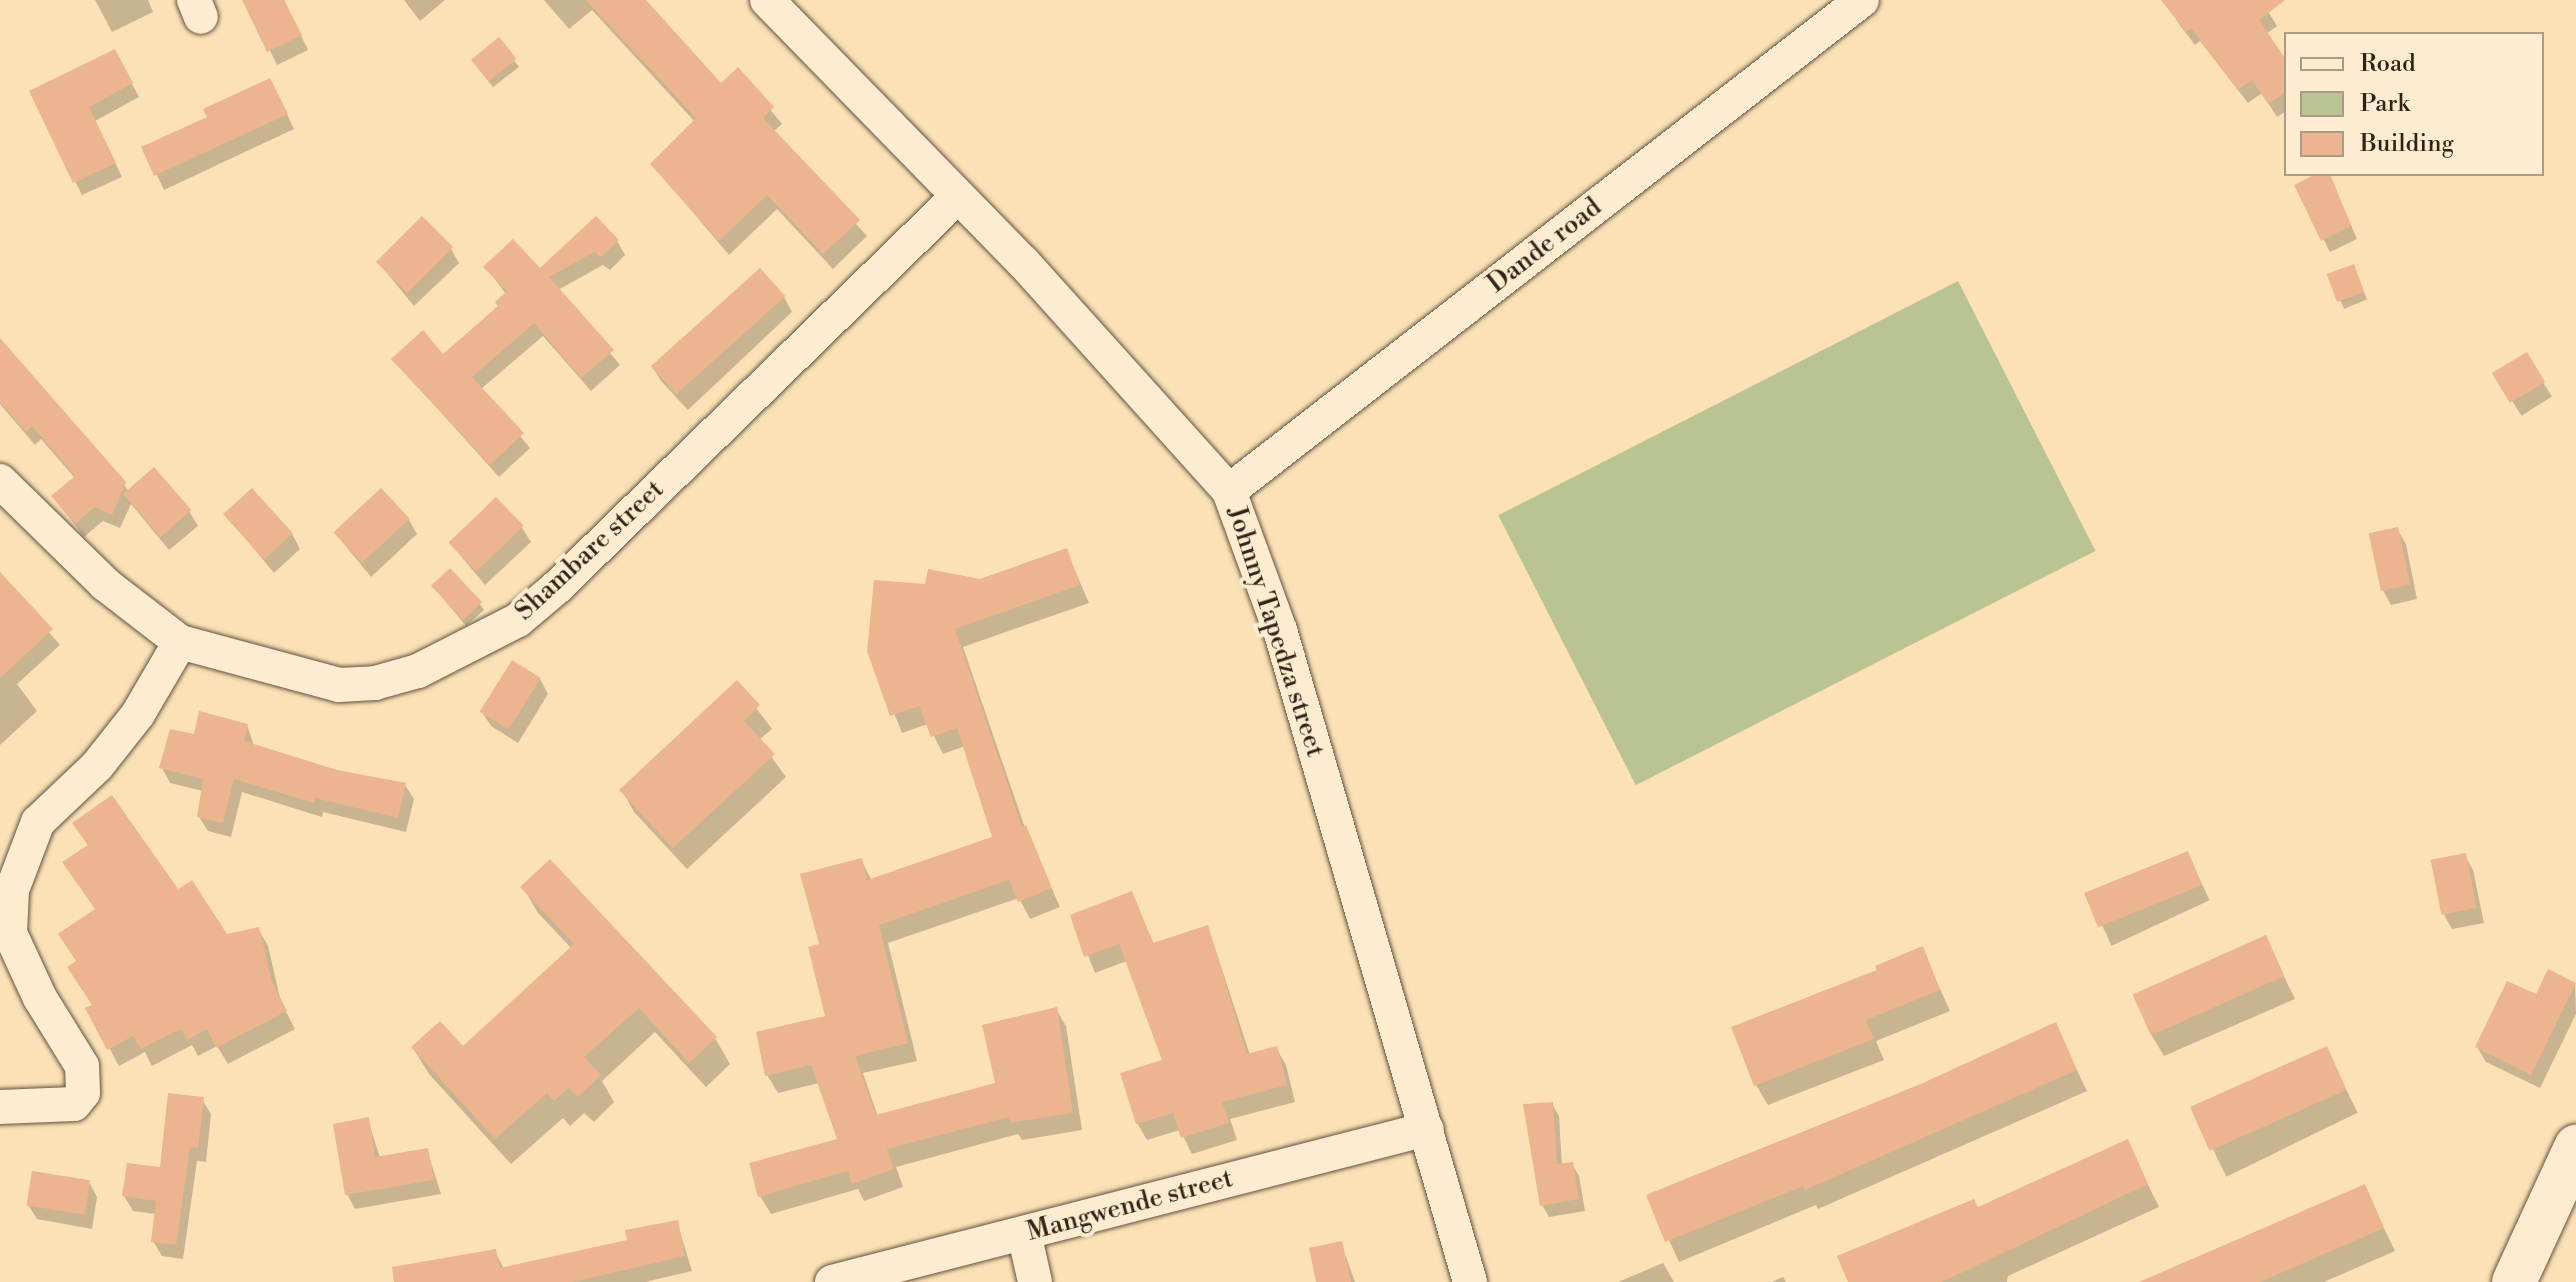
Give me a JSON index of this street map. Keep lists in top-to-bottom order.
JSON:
{
  "streets": {
    "street": [
      "Dande road",
      "Shambare street",
      "Johnny Tapedza street",
      "Mangwende street"
    ]
  },
  "crossings": [
    ["Dande road", "Johnny Tapedza street"],
    ["Shambare street", "Johnny Tapedza street"],
    ["Johnny Tapedza street", "Mangwende street"]
  ],
  "legend": ["Road", "Park", "Building"]
}
